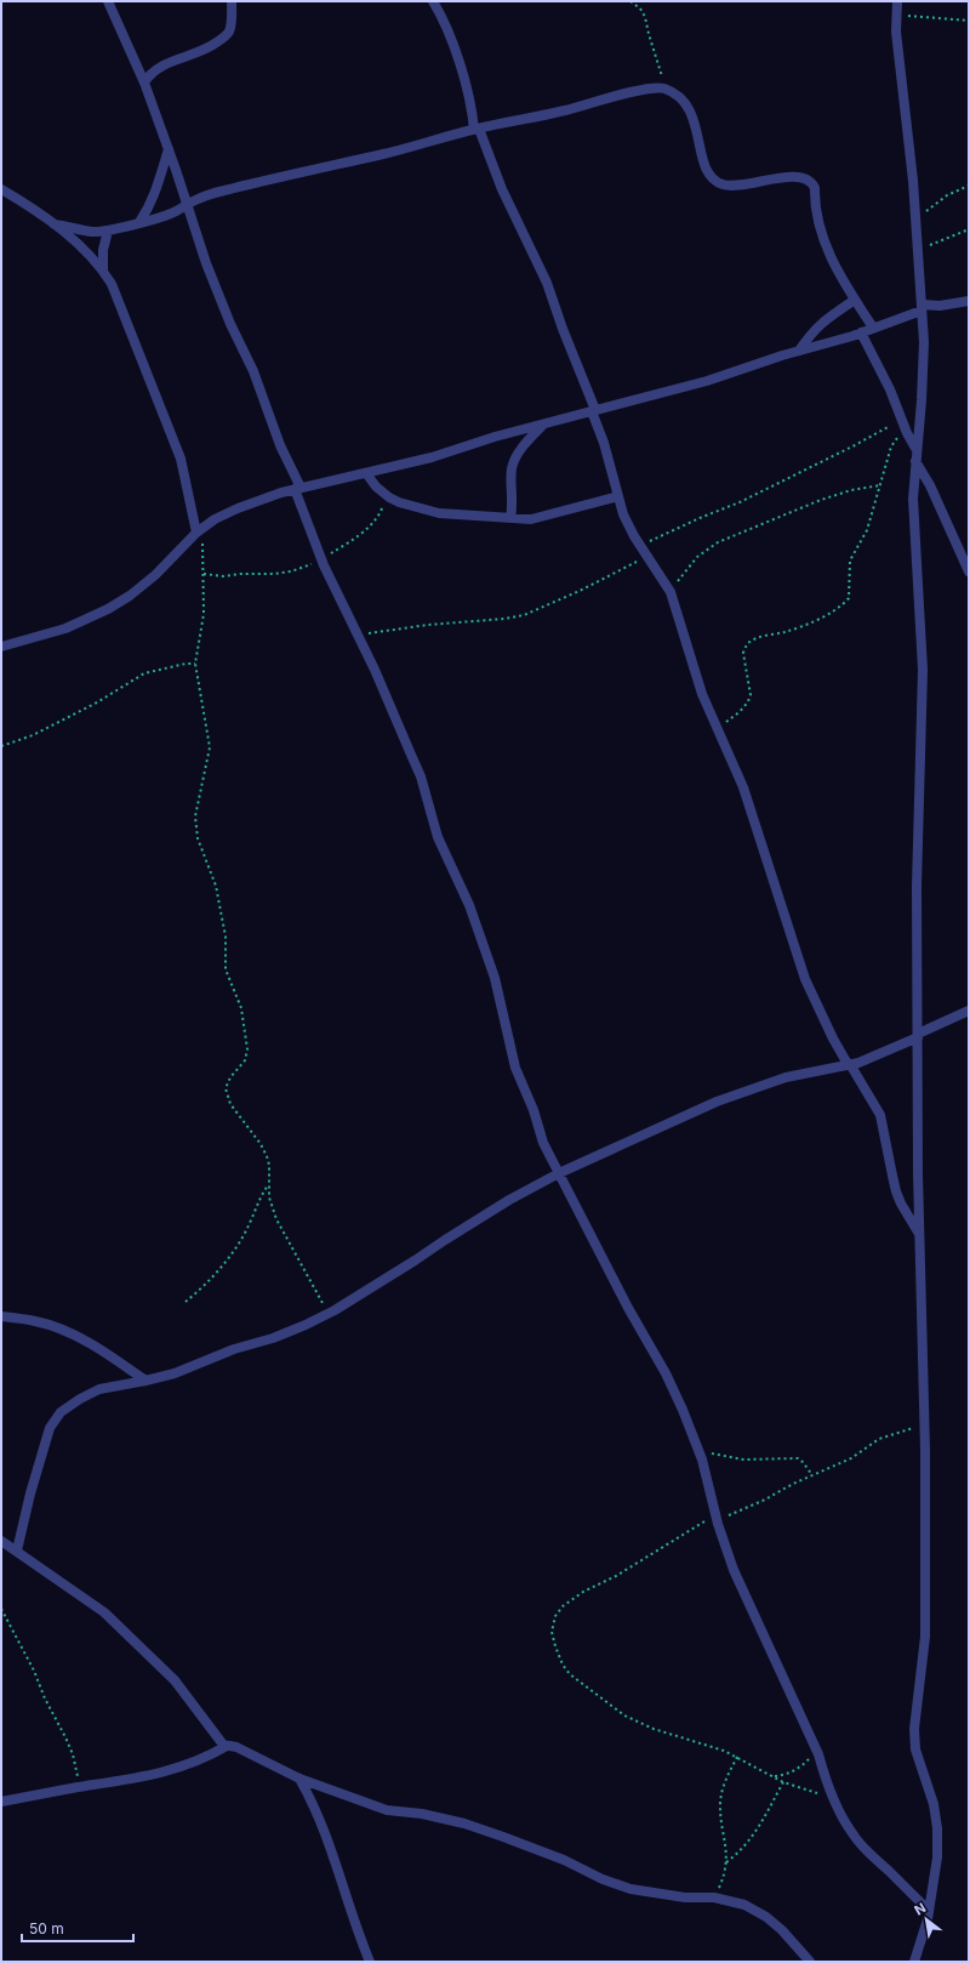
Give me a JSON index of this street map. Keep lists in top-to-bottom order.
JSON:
{
  "scale_bar": "50 m",
  "north": "top left"
}
